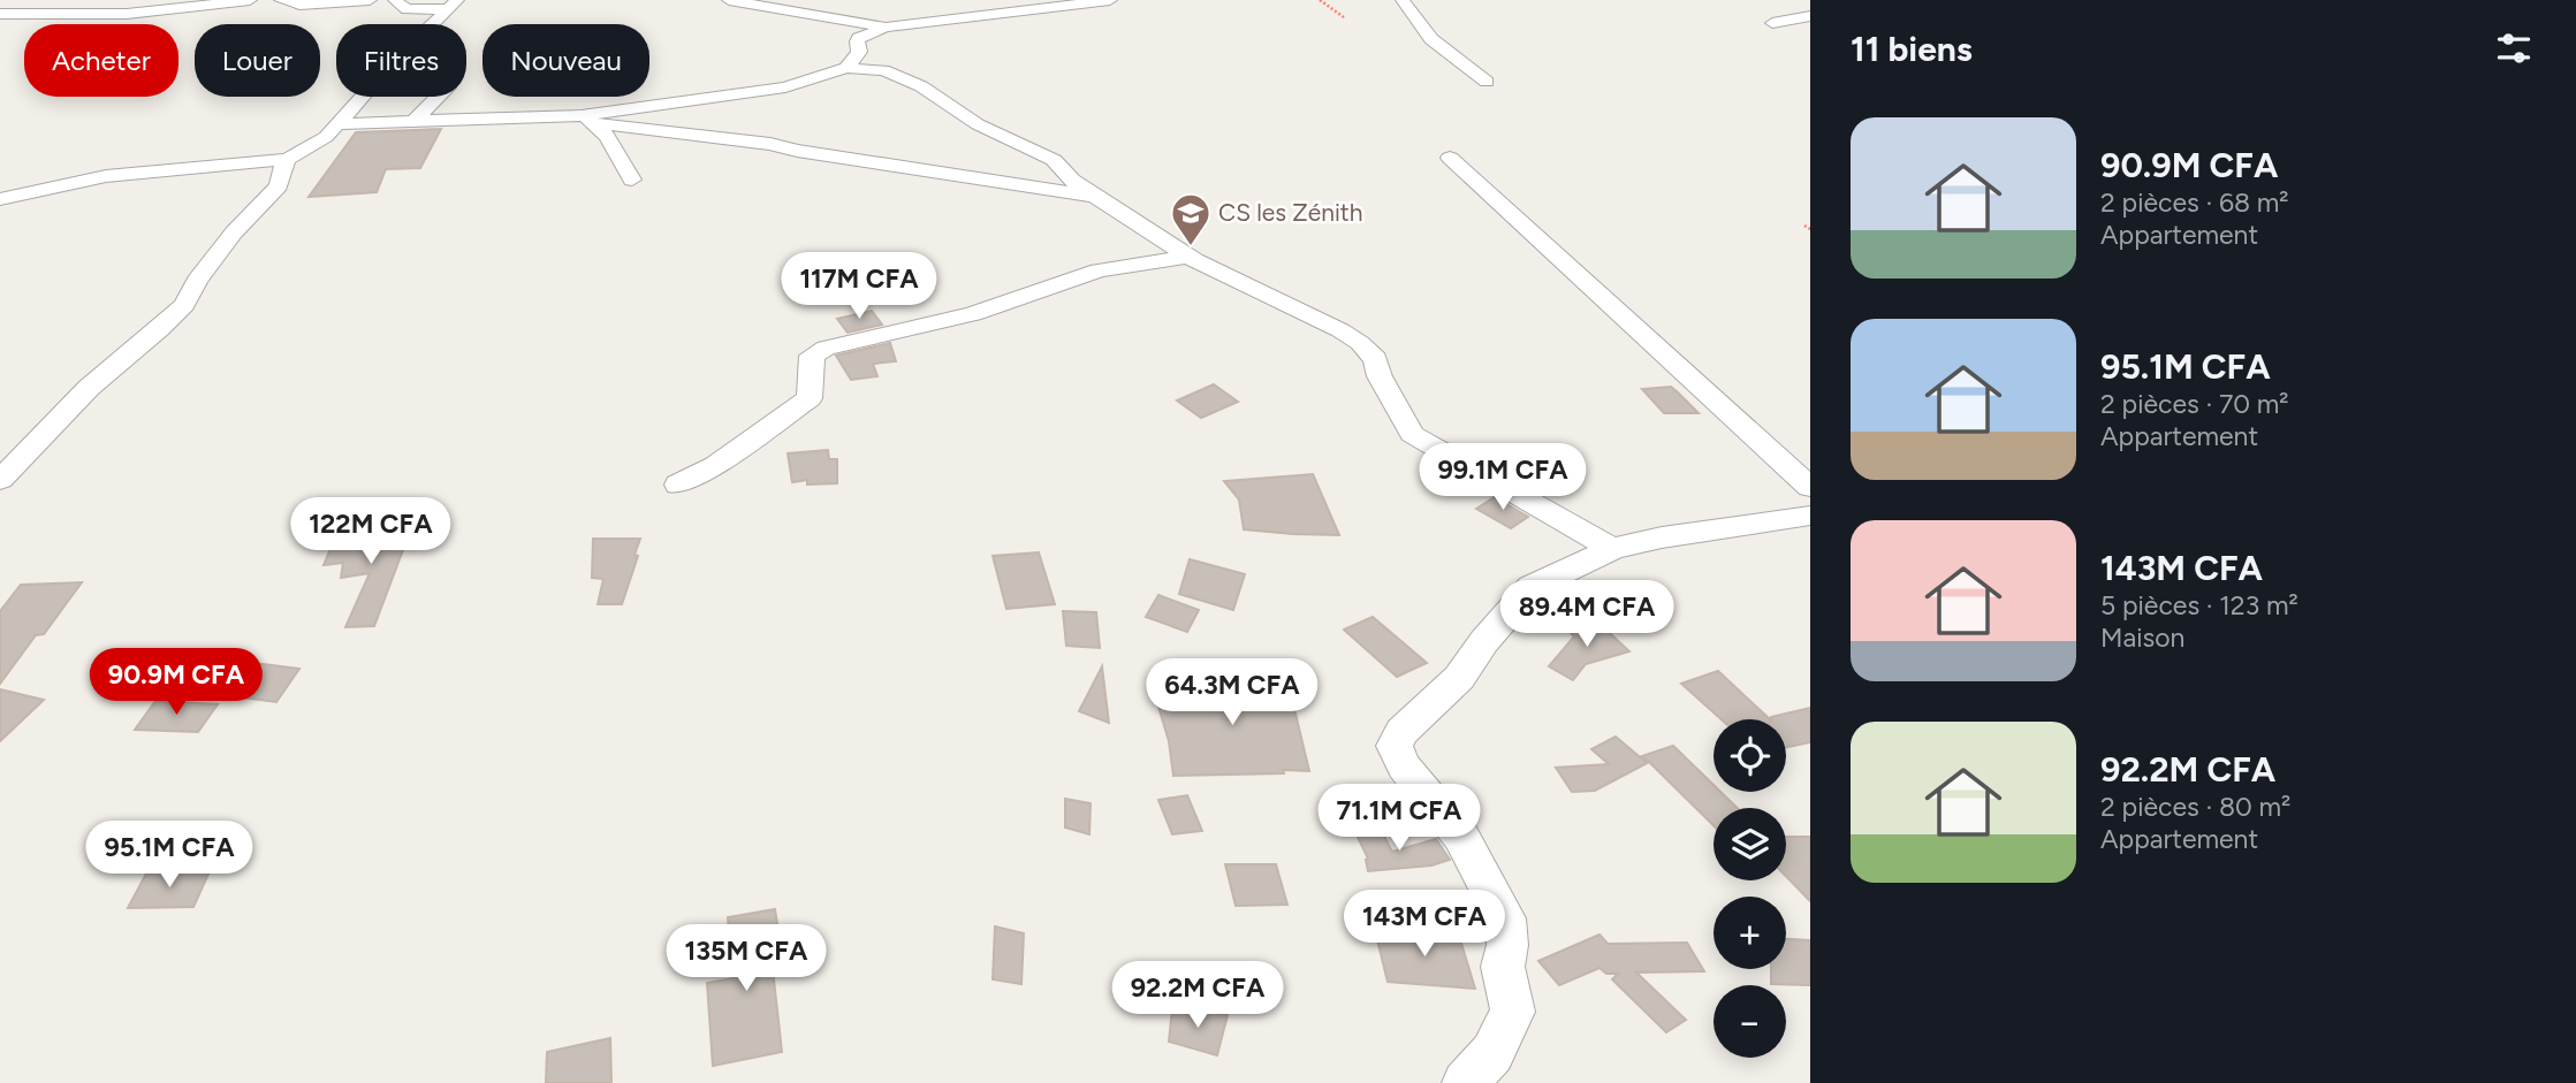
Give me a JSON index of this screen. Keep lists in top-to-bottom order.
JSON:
{
  "places": {
    "school or university": ["CS les Zénith"]
  },
  "page": {
    "heading": "11 biens",
    "chip": [
      "Acheter",
      "Louer",
      "Filtres",
      "Nouveau"
    ],
    "list": [
      {
        "name": "90.9M CFA",
        "note": "2 pièces · 68 m² · Appartement"
      },
      {
        "name": "95.1M CFA",
        "note": "2 pièces · 70 m² · Appartement"
      },
      {
        "name": "143M CFA",
        "note": "5 pièces · 123 m² · Maison"
      },
      {
        "name": "92.2M CFA",
        "note": "2 pièces · 80 m² · Appartement"
      }
    ],
    "price": [
      "117M CFA",
      "99.1M CFA",
      "122M CFA",
      "89.4M CFA",
      "90.9M CFA",
      "64.3M CFA",
      "71.1M CFA",
      "95.1M CFA",
      "143M CFA",
      "135M CFA",
      "92.2M CFA"
    ],
    "map_buttons": ["+", "−"]
  }
}
